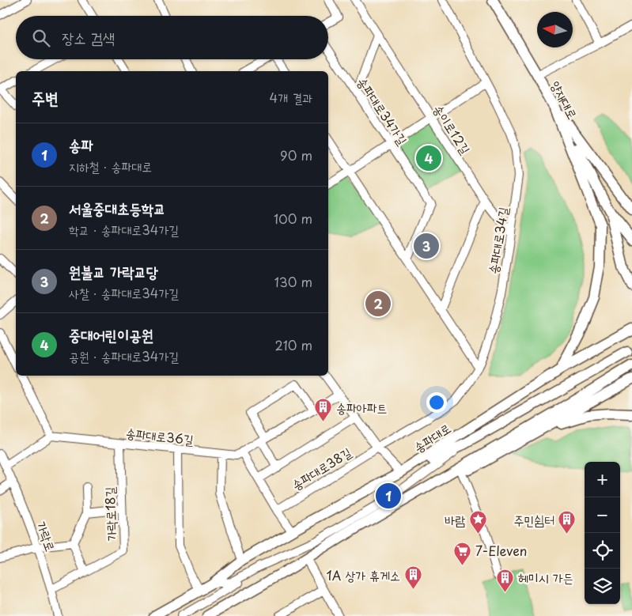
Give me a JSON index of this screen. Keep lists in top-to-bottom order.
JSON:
{
  "streets": {
    "main road": ["양재대로", "송파대로"],
    "street": [
      "송파대로34가길",
      "송이로12길",
      "송파대로34길",
      "송파대로36길",
      "송파대로38길",
      "가락로18길",
      "가락로"
    ]
  },
  "crossings": [
    ["송이로12길", "송파대로34길"],
    ["송파대로34길", "송파대로38길"],
    ["송파대로36길", "가락로18길"],
    ["가락로18길", "가락로"]
  ],
  "places": {
    "building": [
      "송파아파트",
      "주민쉼터",
      "1A 상가 휴게소",
      "헤미시 가든"
    ],
    "place": ["바람"],
    "supermarket": ["7-Eleven"]
  },
  "north": "left",
  "page": {
    "search": "장소 검색",
    "heading": ["주변", "4개 결과"],
    "list": [
      {
        "mark": "1",
        "name": "송파",
        "note": "지하철 · 송파대로",
        "value": "90 m"
      },
      {
        "mark": "2",
        "name": "서울중대초등학교",
        "note": "학교 · 송파대로34가길",
        "value": "100 m"
      },
      {
        "mark": "3",
        "name": "원불교 가락교당",
        "note": "사찰 · 송파대로34가길",
        "value": "130 m"
      },
      {
        "mark": "4",
        "name": "중대어린이공원",
        "note": "공원 · 송파대로34가길",
        "value": "210 m"
      }
    ],
    "pins": [
      "4",
      "3",
      "2",
      "1"
    ],
    "map_buttons": ["+", "−"]
  }
}
